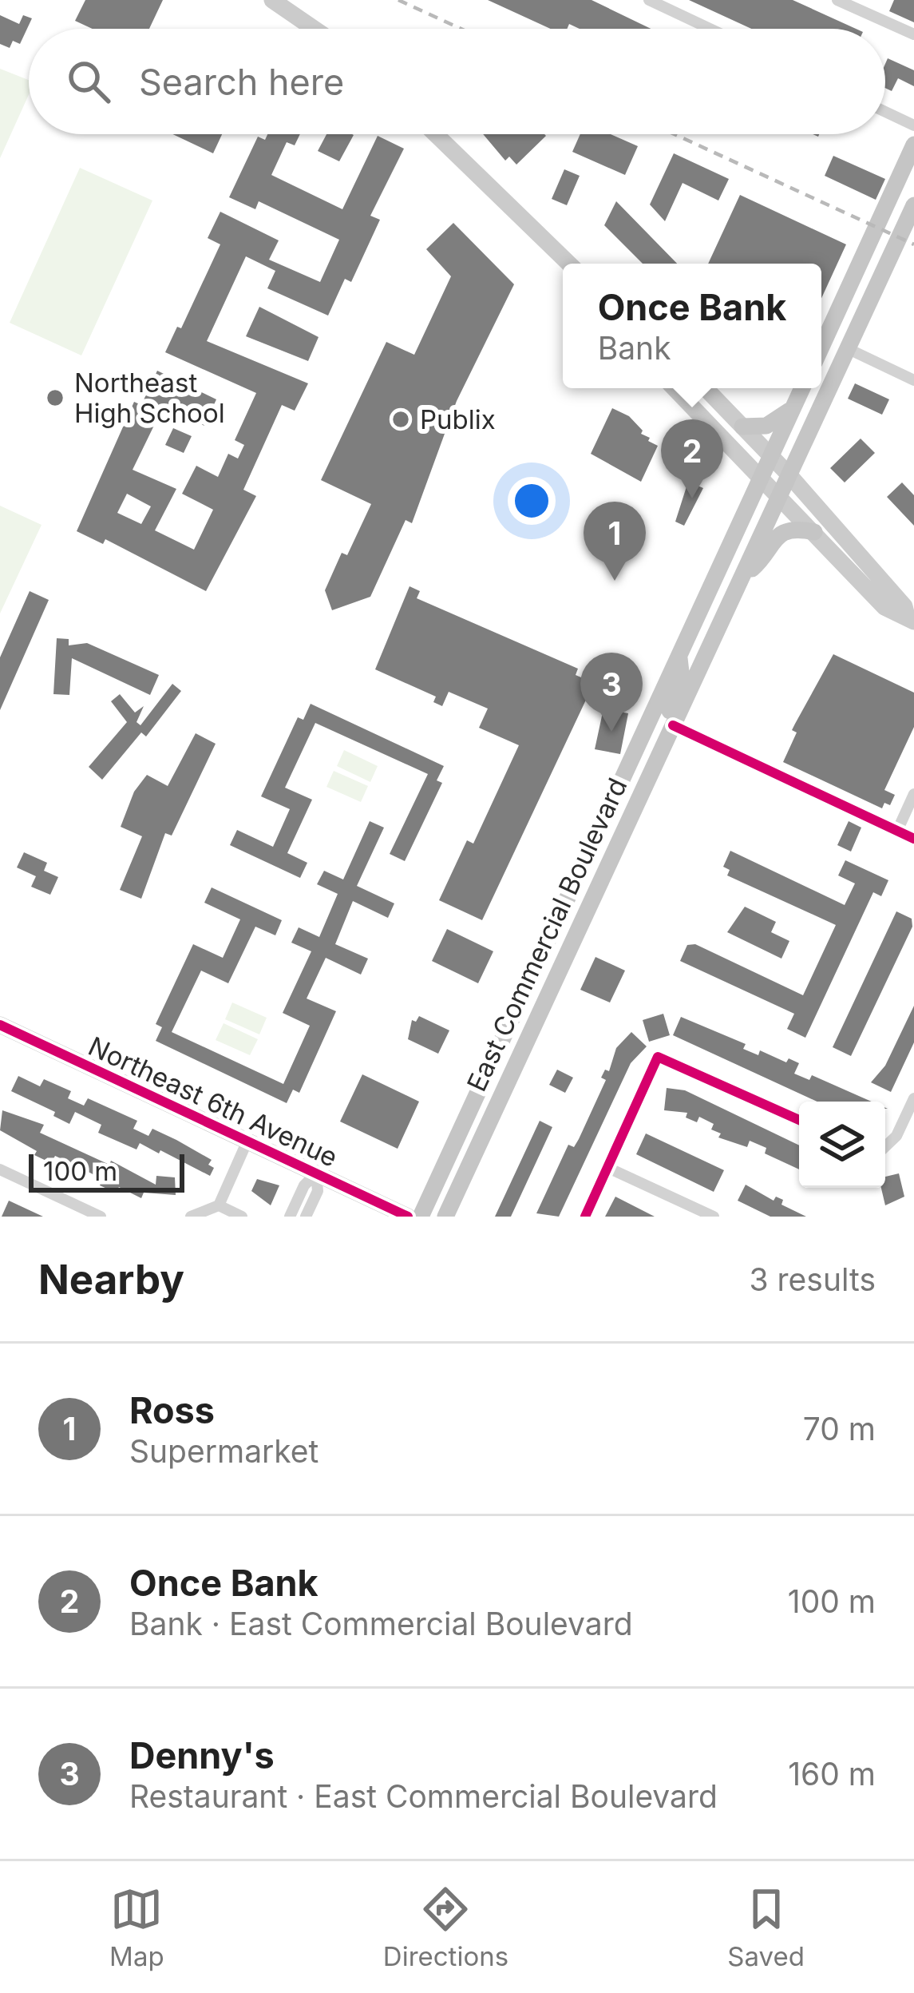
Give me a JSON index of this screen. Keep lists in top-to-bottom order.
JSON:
{
  "streets": {
    "main road": ["East Commercial Boulevard", "Northeast 6th Avenue"]
  },
  "places": ["Northeast High School", "Publix"],
  "scale_bar": "100 m",
  "page": {
    "search": "Search here",
    "popup": ["Once Bank", "Bank"],
    "pins": ["2", "1", "3"],
    "scale": "100 m",
    "heading": ["Nearby", "3 results"],
    "list": [
      {
        "mark": "1",
        "name": "Ross",
        "note": "Supermarket",
        "value": "70 m"
      },
      {
        "mark": "2",
        "name": "Once Bank",
        "note": "Bank · East Commercial Boulevard",
        "value": "100 m"
      },
      {
        "mark": "3",
        "name": "Denny's",
        "note": "Restaurant · East Commercial Boulevard",
        "value": "160 m"
      }
    ],
    "nav": ["Map", "Directions", "Saved"]
  }
}
